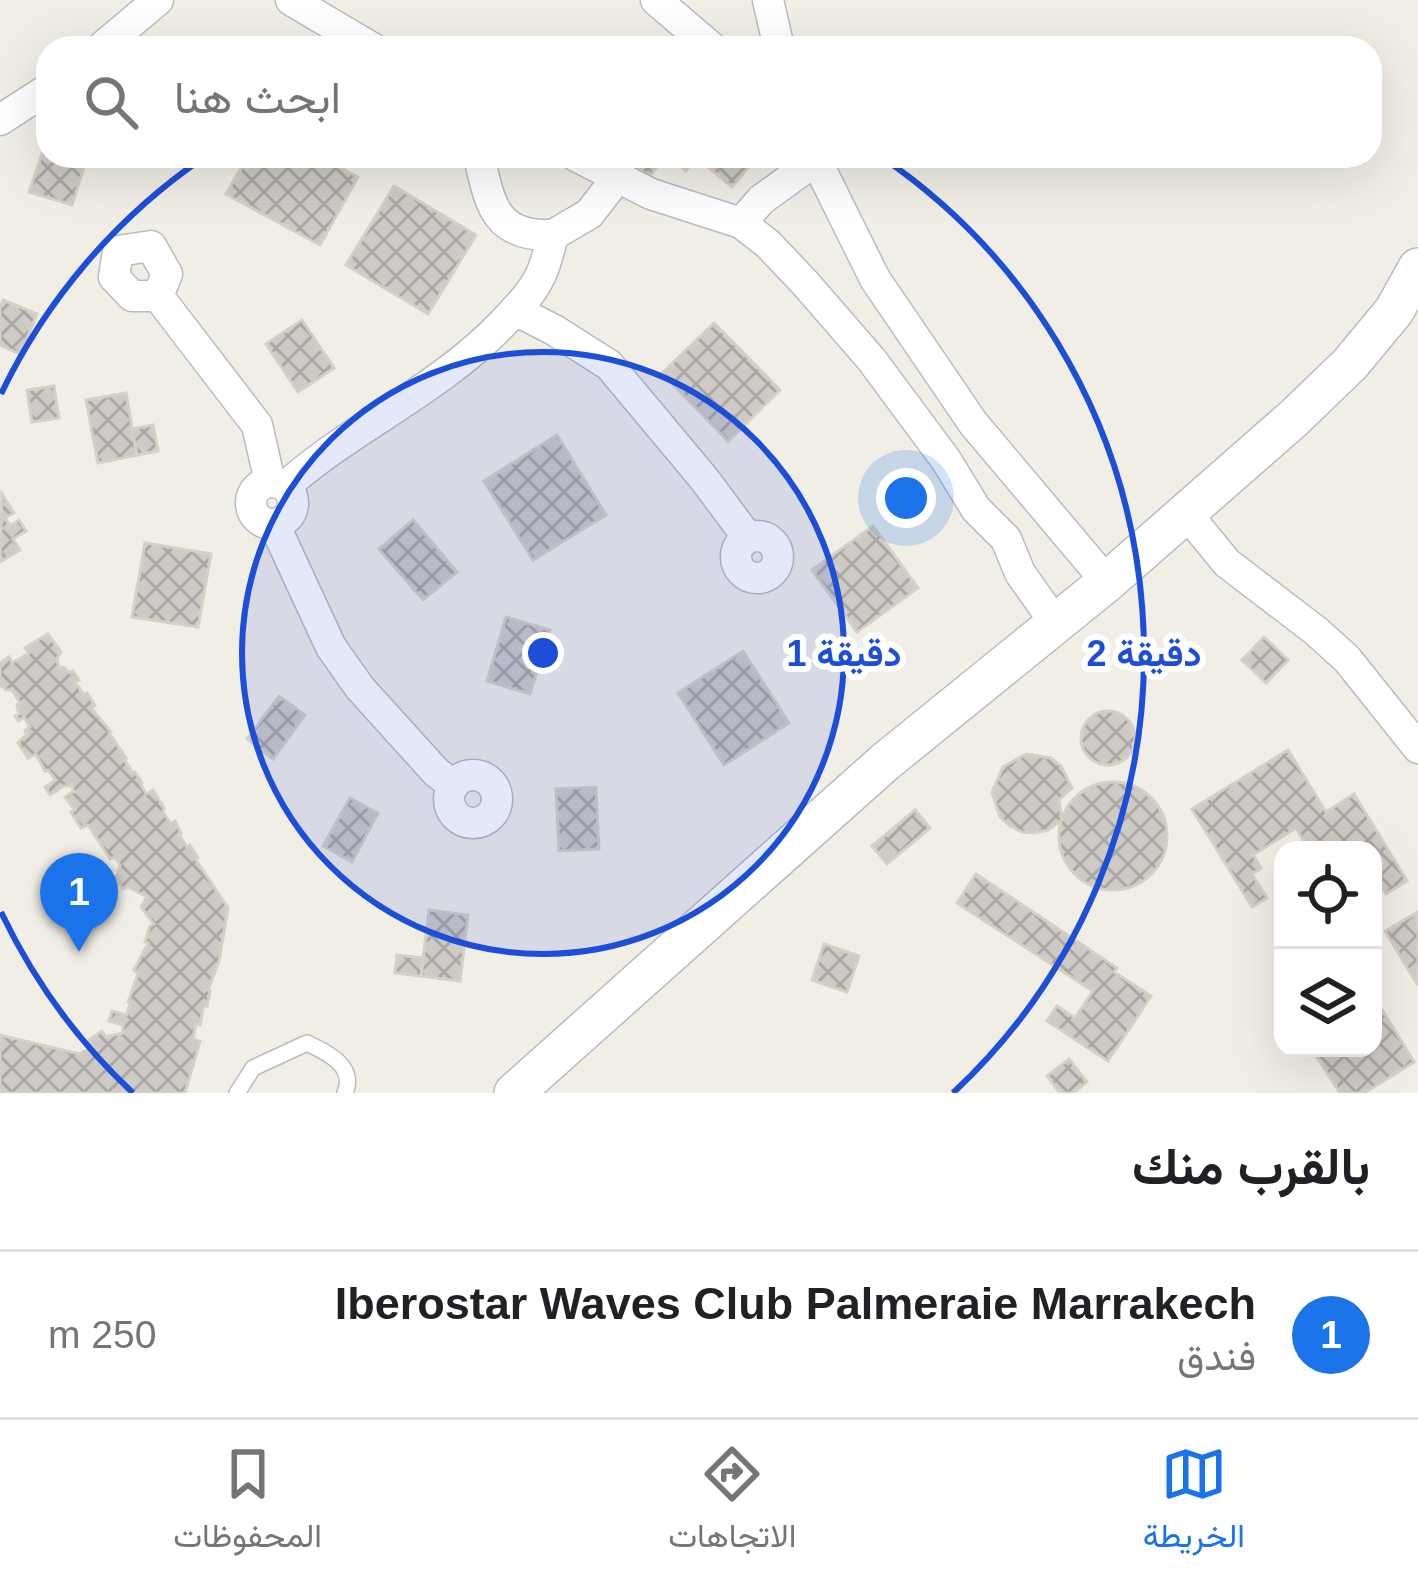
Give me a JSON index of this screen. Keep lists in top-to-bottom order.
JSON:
{
  "page": {
    "search": "ابحث هنا",
    "pins": "1",
    "heading": "بالقرب منك",
    "list": [
      {
        "mark": "1",
        "name": "Iberostar Waves Club Palmeraie Marrakech",
        "note": "فندق",
        "value": "250 m"
      }
    ],
    "nav": ["الخريطة", "الاتجاهات", "المحفوظات"]
  },
  "rings": ["1 دقيقة", "2 دقيقة"]
}
